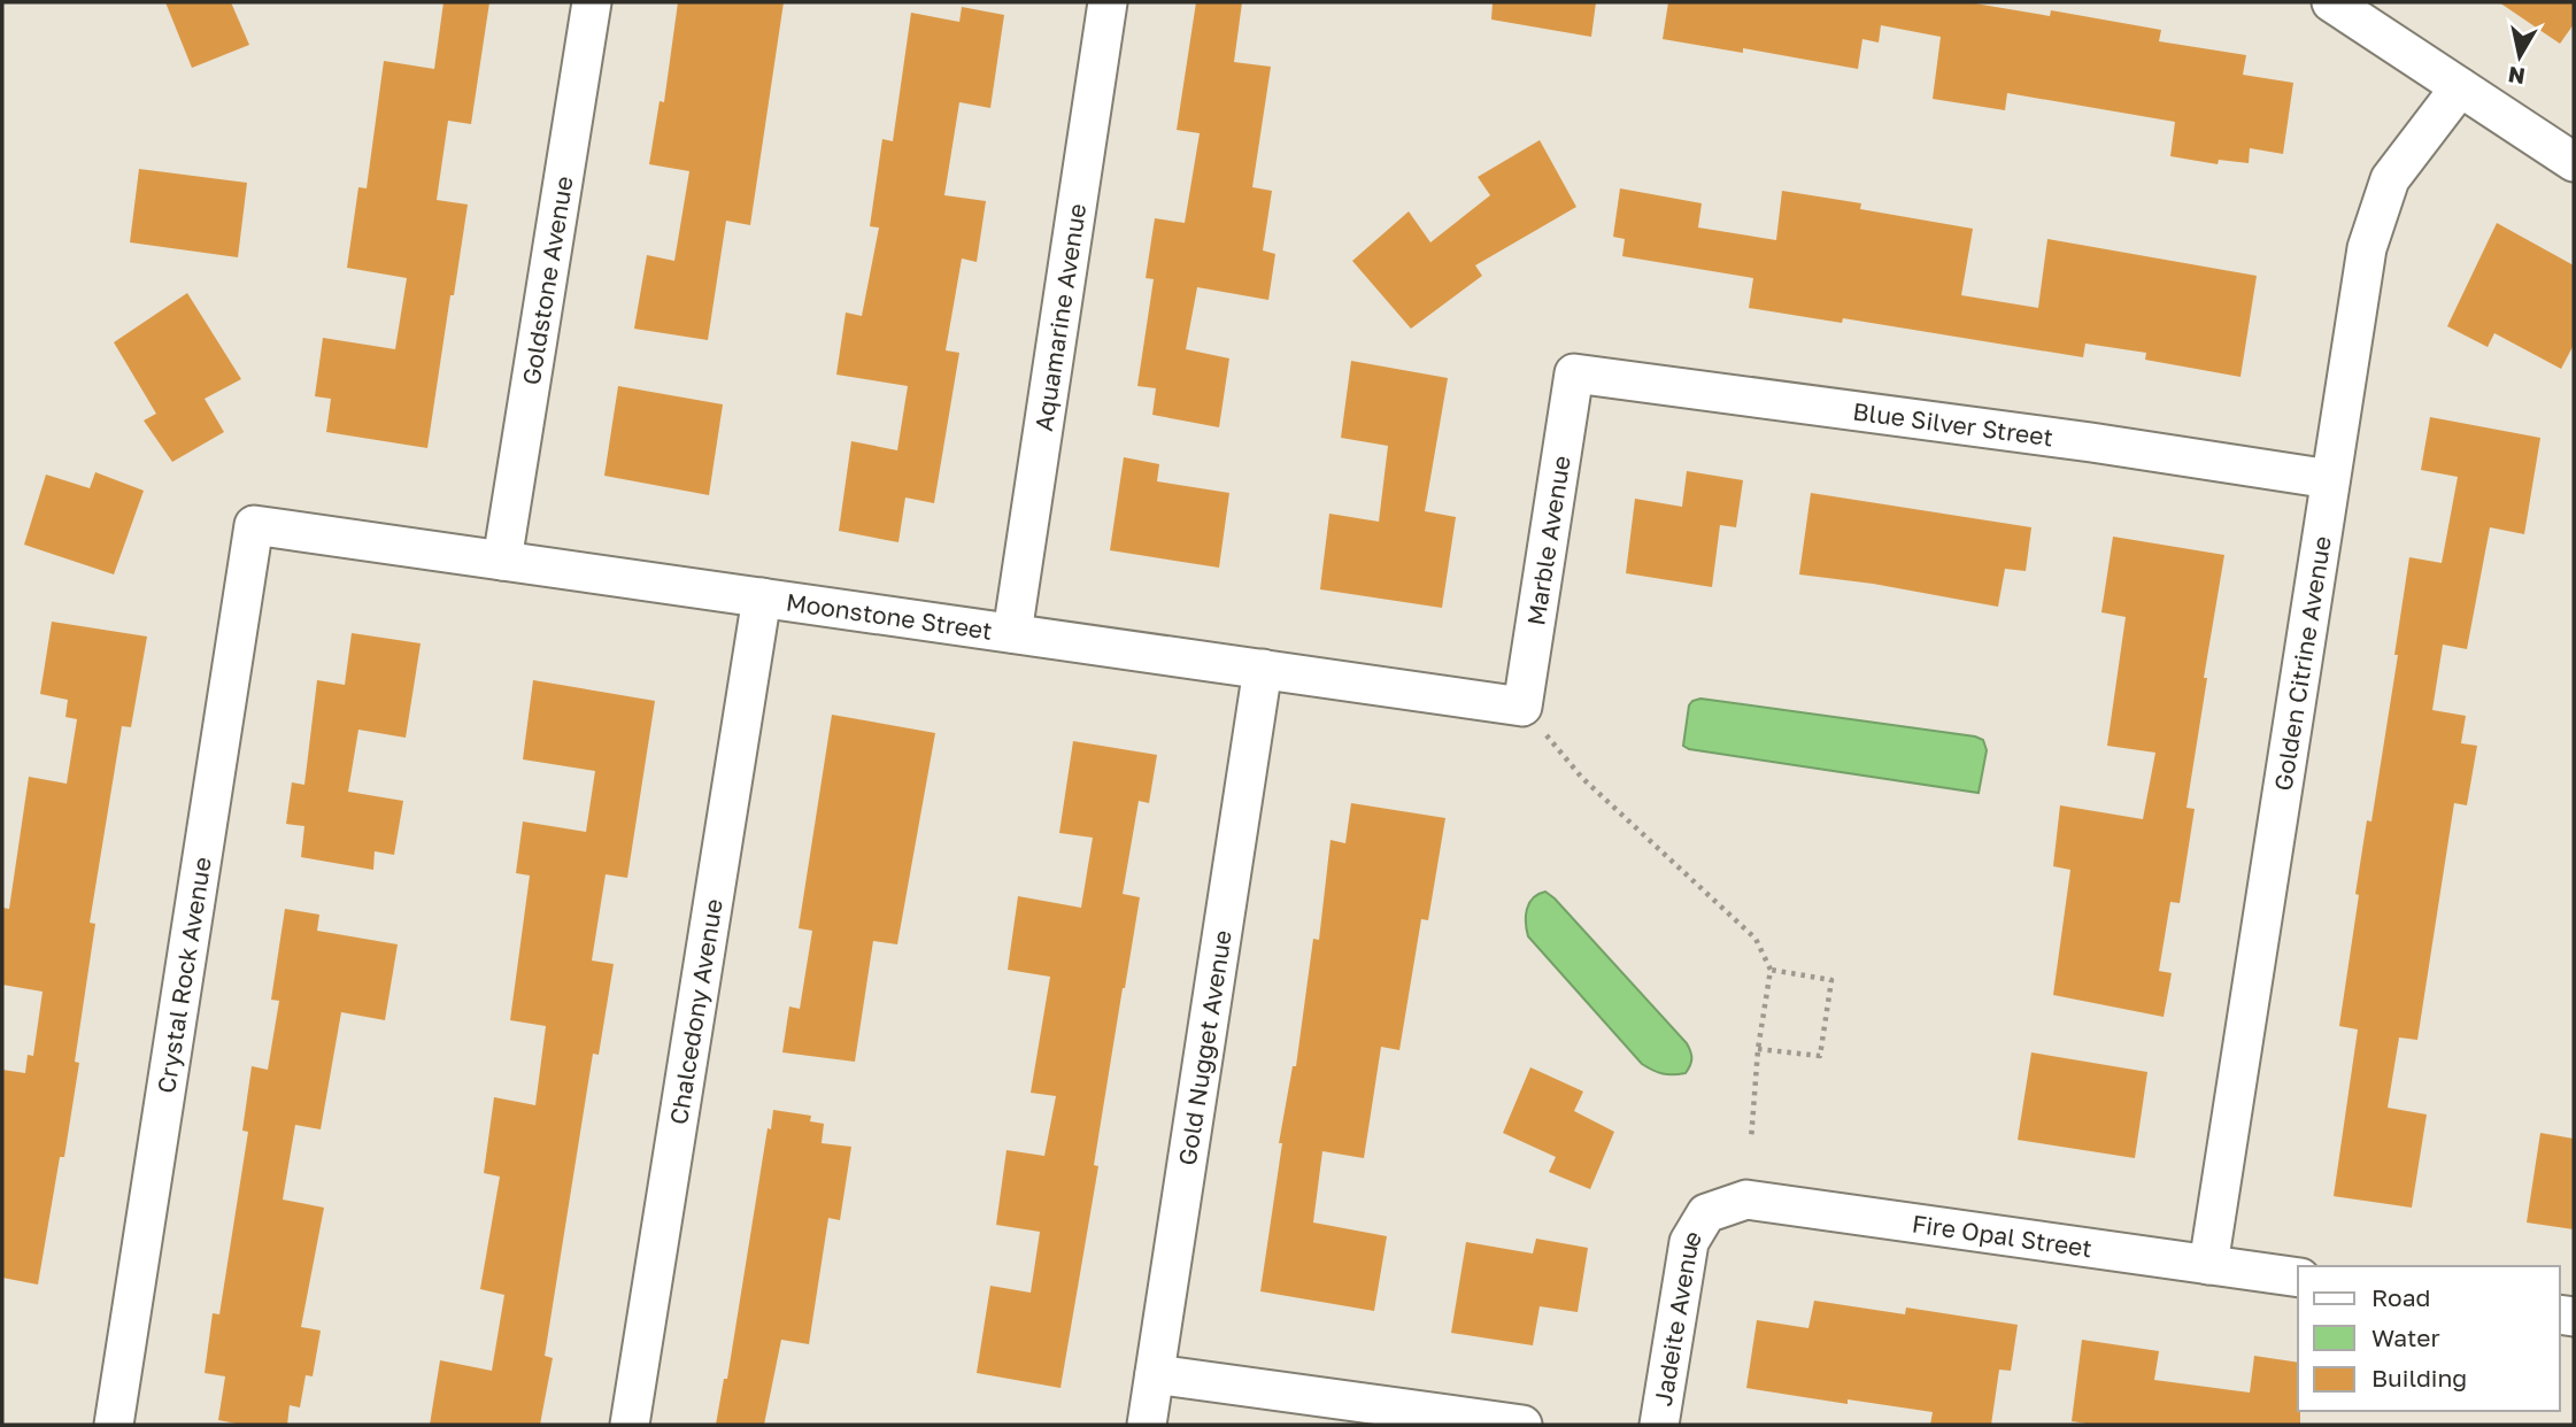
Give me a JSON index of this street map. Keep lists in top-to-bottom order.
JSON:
{
  "streets": {
    "street": [
      "Goldstone Avenue",
      "Aquamarine Avenue",
      "Blue Silver Street",
      "Marble Avenue",
      "Moonstone Street",
      "Golden Citrine Avenue",
      "Crystal Rock Avenue",
      "Chalcedony Avenue",
      "Gold Nugget Avenue",
      "Fire Opal Street",
      "Jadeite Avenue"
    ]
  },
  "crossings": [
    ["Goldstone Avenue", "Moonstone Street"],
    ["Aquamarine Avenue", "Moonstone Street"],
    ["Blue Silver Street", "Marble Avenue"],
    ["Blue Silver Street", "Golden Citrine Avenue"],
    ["Marble Avenue", "Moonstone Street"],
    ["Moonstone Street", "Crystal Rock Avenue"],
    ["Moonstone Street", "Chalcedony Avenue"],
    ["Moonstone Street", "Gold Nugget Avenue"],
    ["Golden Citrine Avenue", "Fire Opal Street"],
    ["Fire Opal Street", "Jadeite Avenue"]
  ],
  "legend": ["Road", "Water", "Building"],
  "north": "bottom"
}
